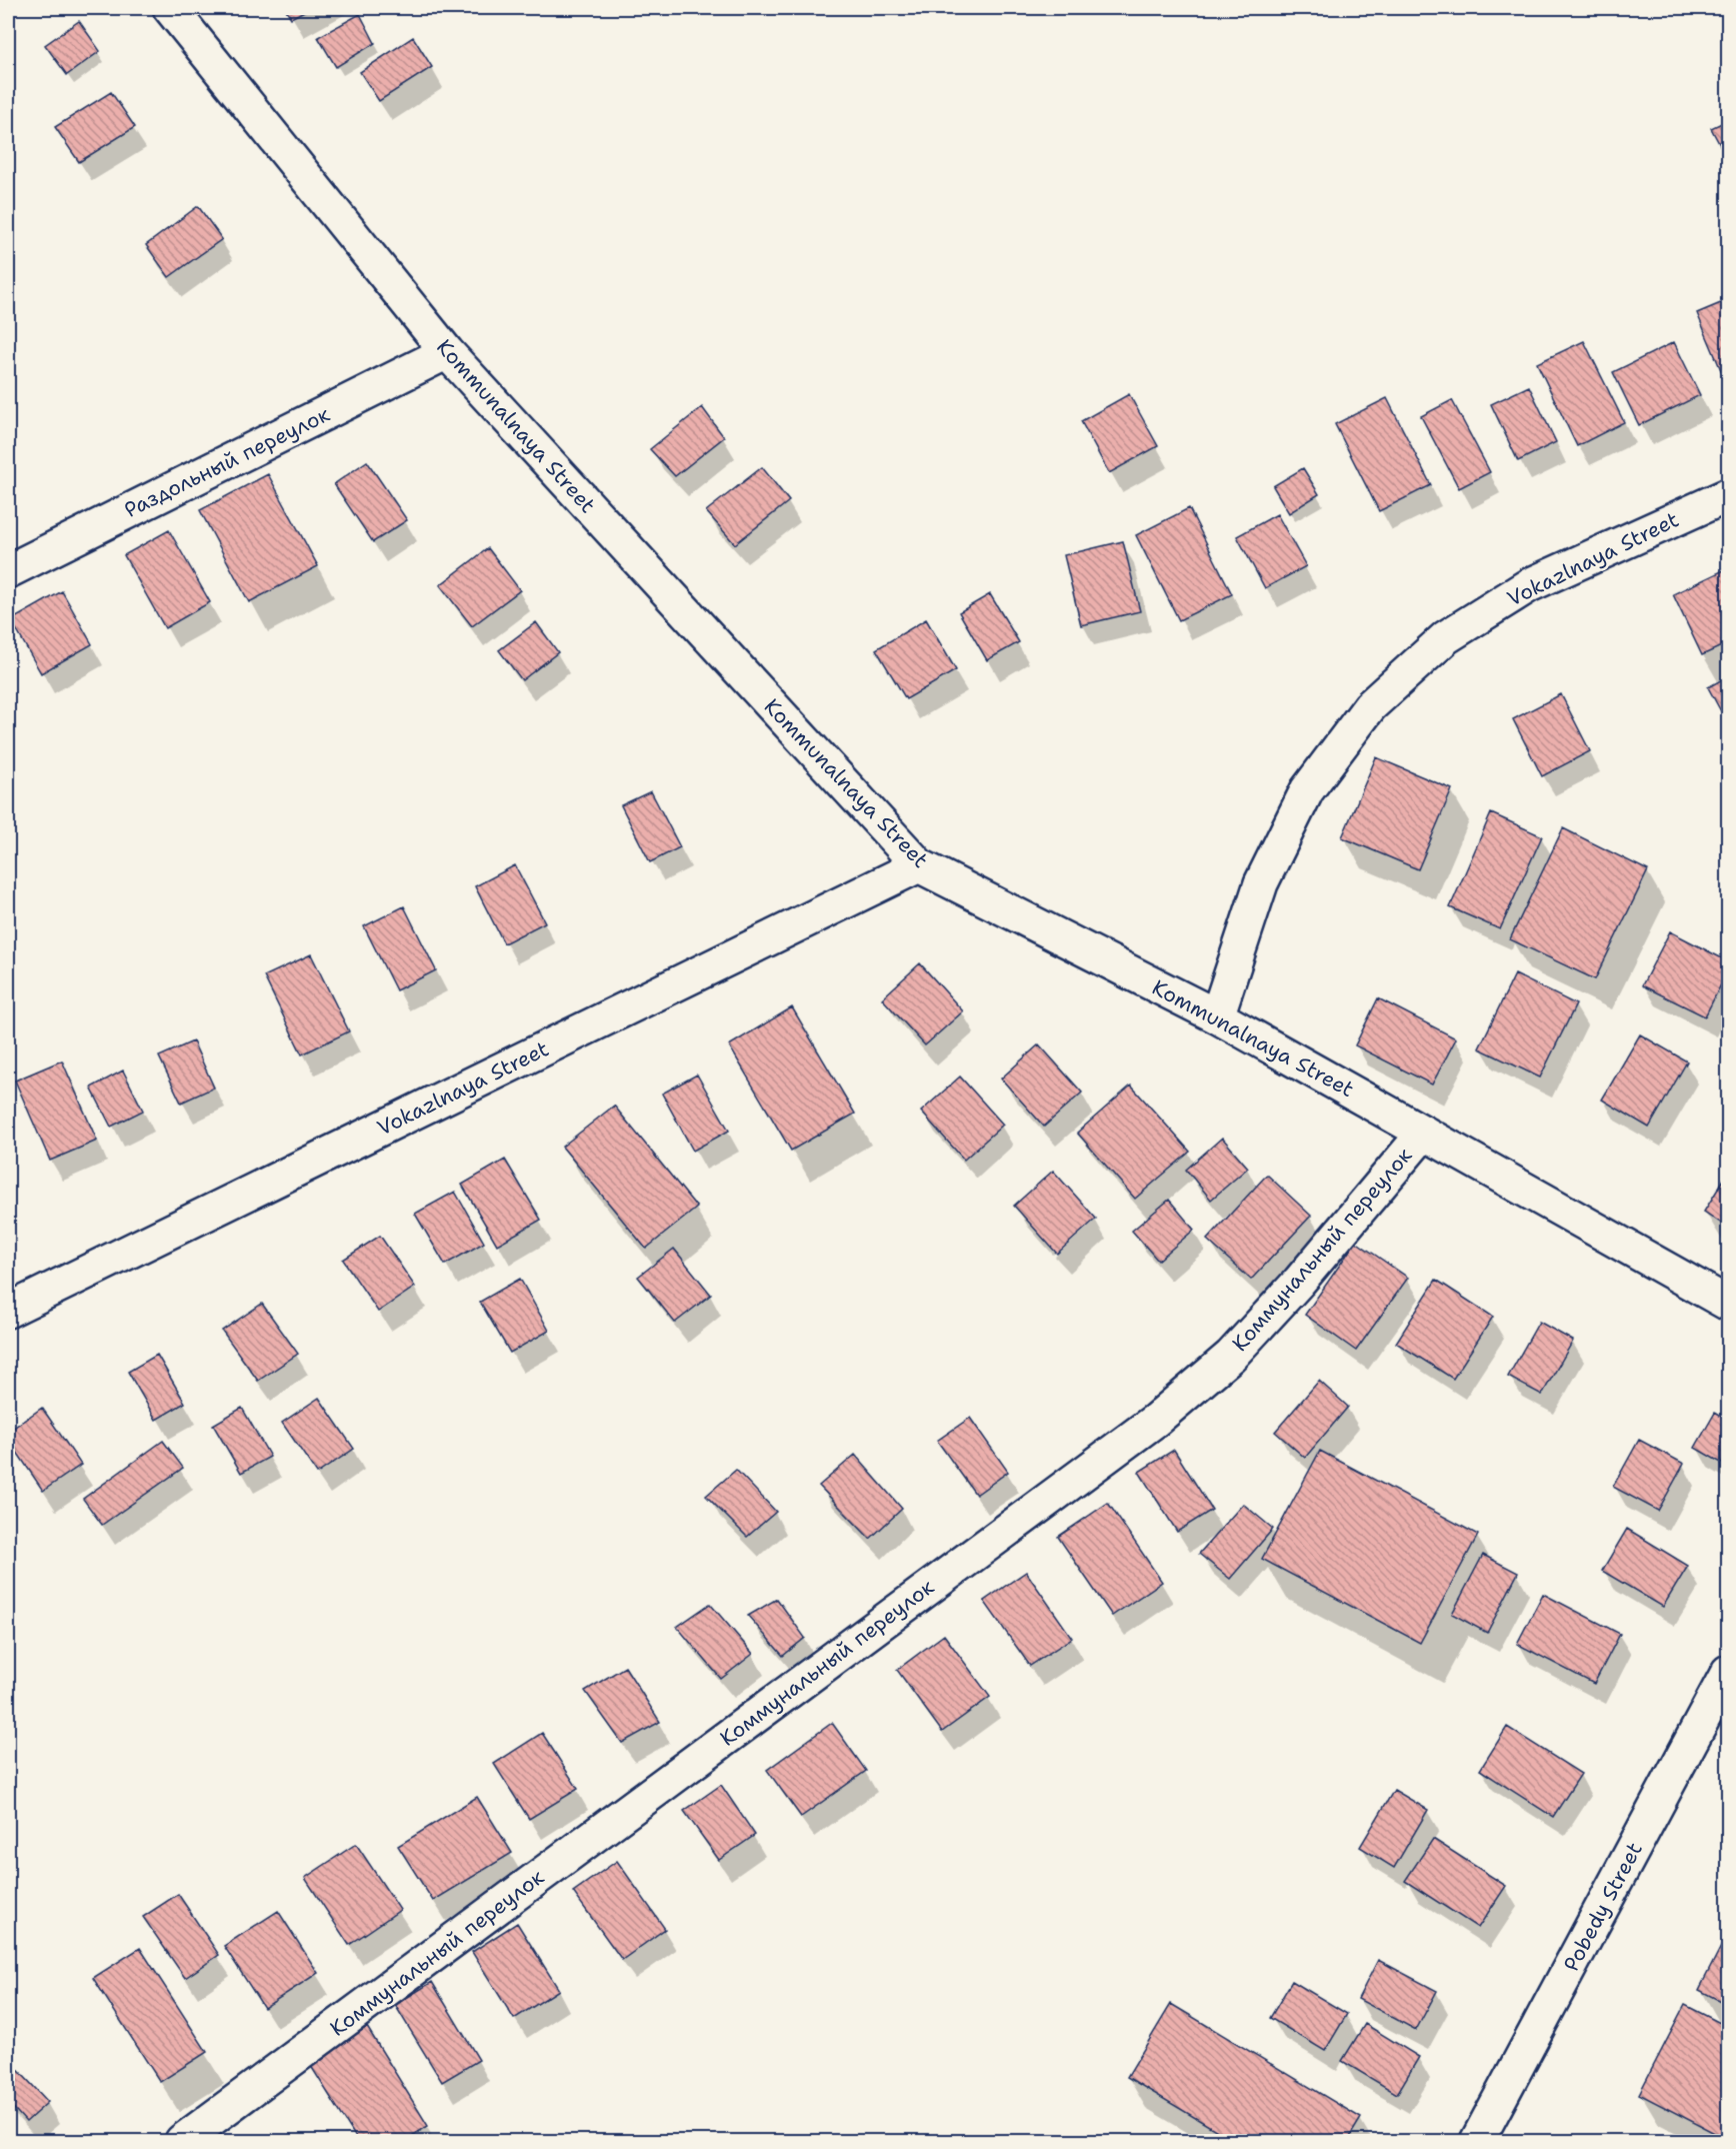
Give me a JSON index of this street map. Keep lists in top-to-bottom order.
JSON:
{
  "streets": {
    "street": [
      "Kommunalnaya Street",
      "Раздольный переулок",
      "Vokazlnaya Street",
      "Коммунальный переулок",
      "Pobedy Street"
    ]
  },
  "crossings": [
    ["Kommunalnaya Street", "Раздольный переулок"],
    ["Kommunalnaya Street", "Vokazlnaya Street"],
    ["Kommunalnaya Street", "Коммунальный переулок"]
  ]
}
